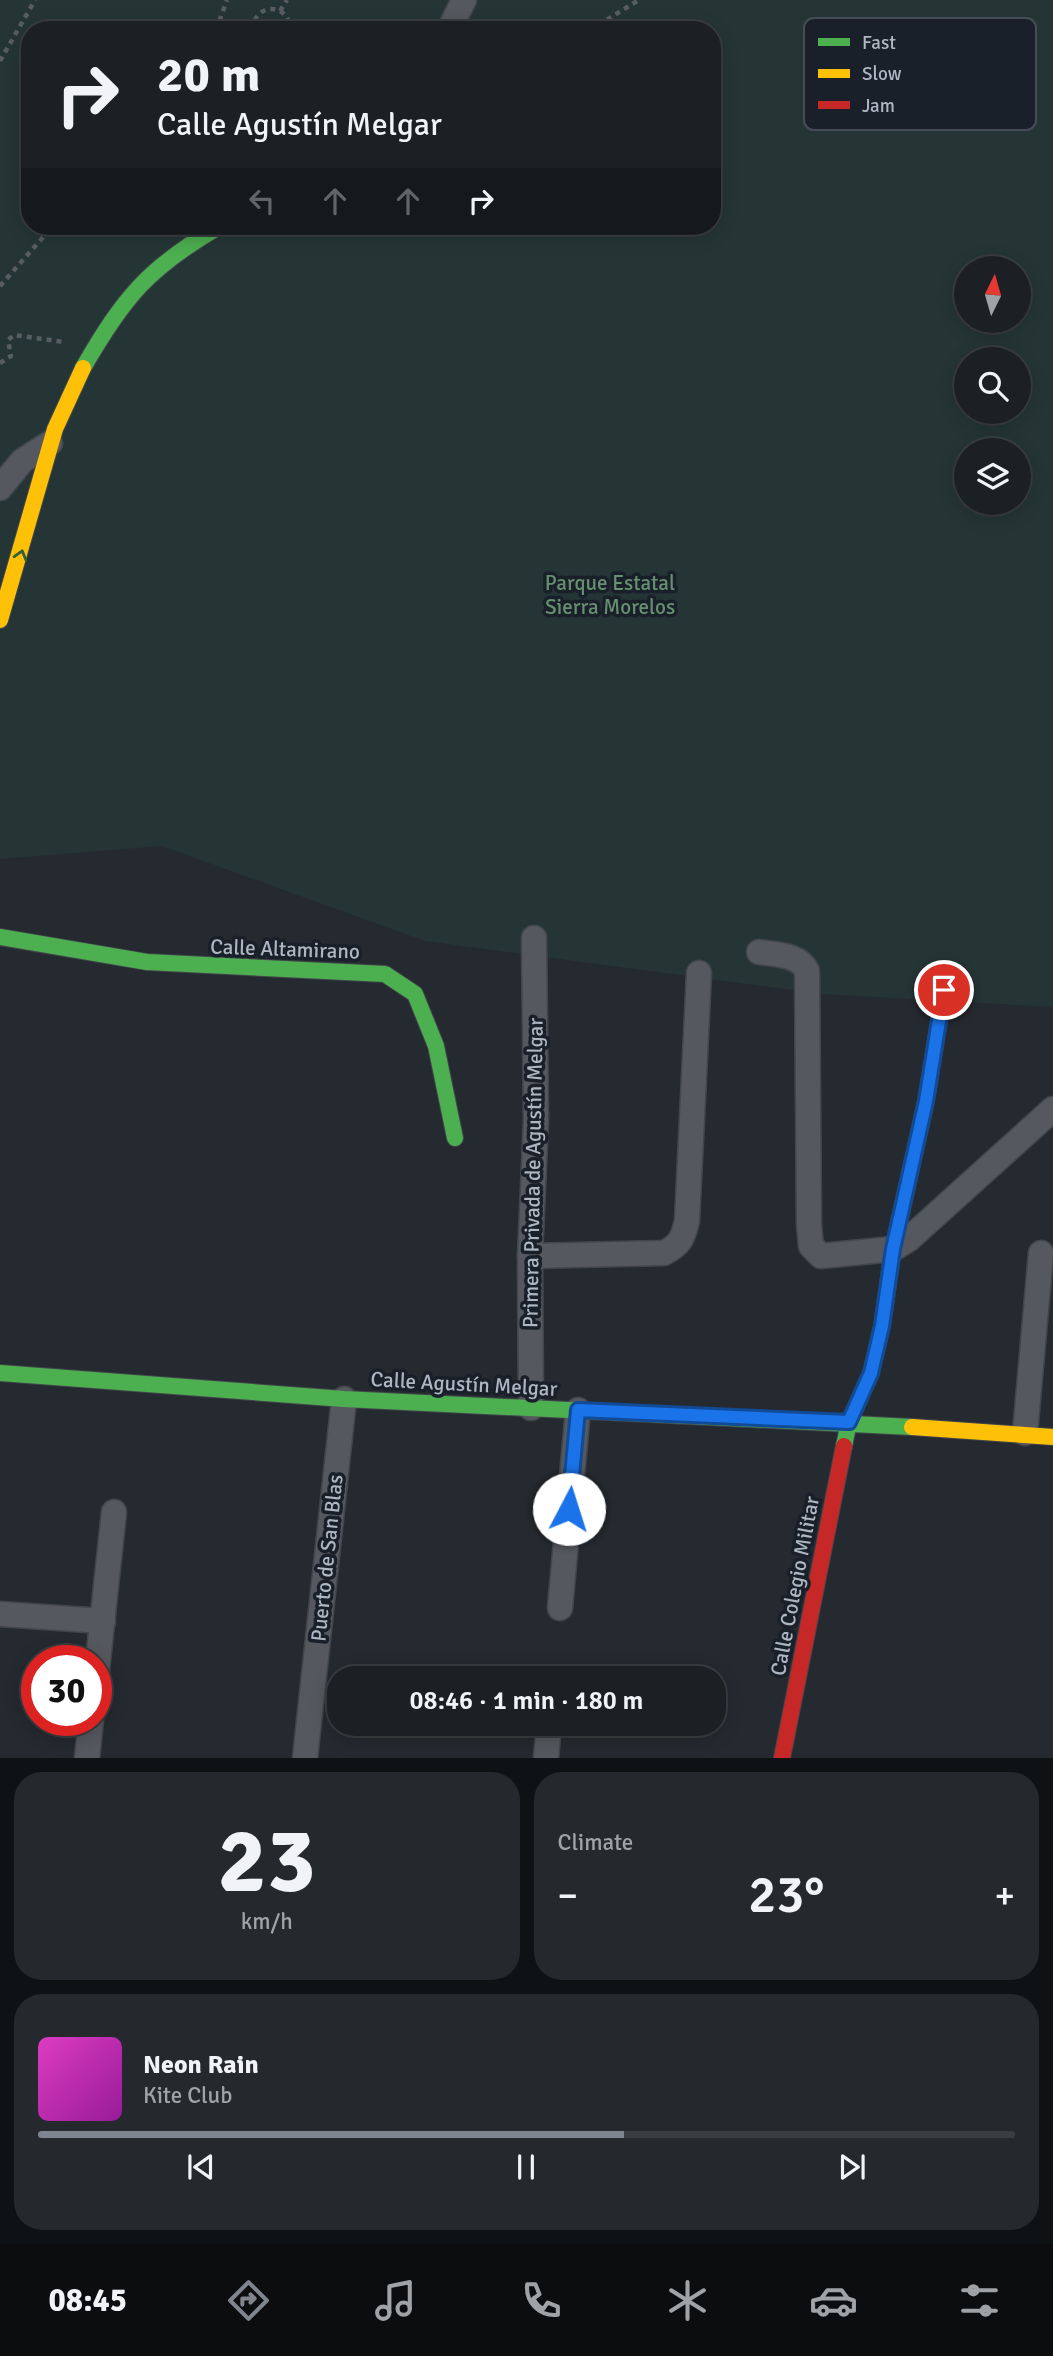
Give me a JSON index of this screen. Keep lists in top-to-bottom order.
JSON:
{
  "streets": {
    "street": [
      "Calle Altamirano",
      "Primera Privada de Agustín Melgar",
      "Calle Agustín Melgar",
      "Puerto de San Blas",
      "Calle Colegio Militar"
    ]
  },
  "crossings": [
    ["Primera Privada de Agustín Melgar", "Calle Agustín Melgar"],
    ["Calle Agustín Melgar", "Puerto de San Blas"],
    ["Calle Agustín Melgar", "Calle Colegio Militar"]
  ],
  "parks": ["Parque Estatal Sierra Morelos"],
  "legend": ["Fast", "Slow", "Jam"],
  "north": "top",
  "page": {
    "turn": ["20 m", "Calle Agustín Melgar"],
    "limit": "30",
    "trip": "08:46 · 1 min · 180 m",
    "tile": [
      ["23", "km/h"],
      "Climate"
    ],
    "heat": ["−", "23°", "+"],
    "song": ["Neon Rain", "Kite Club"],
    "tabs": "08:45"
  }
}
